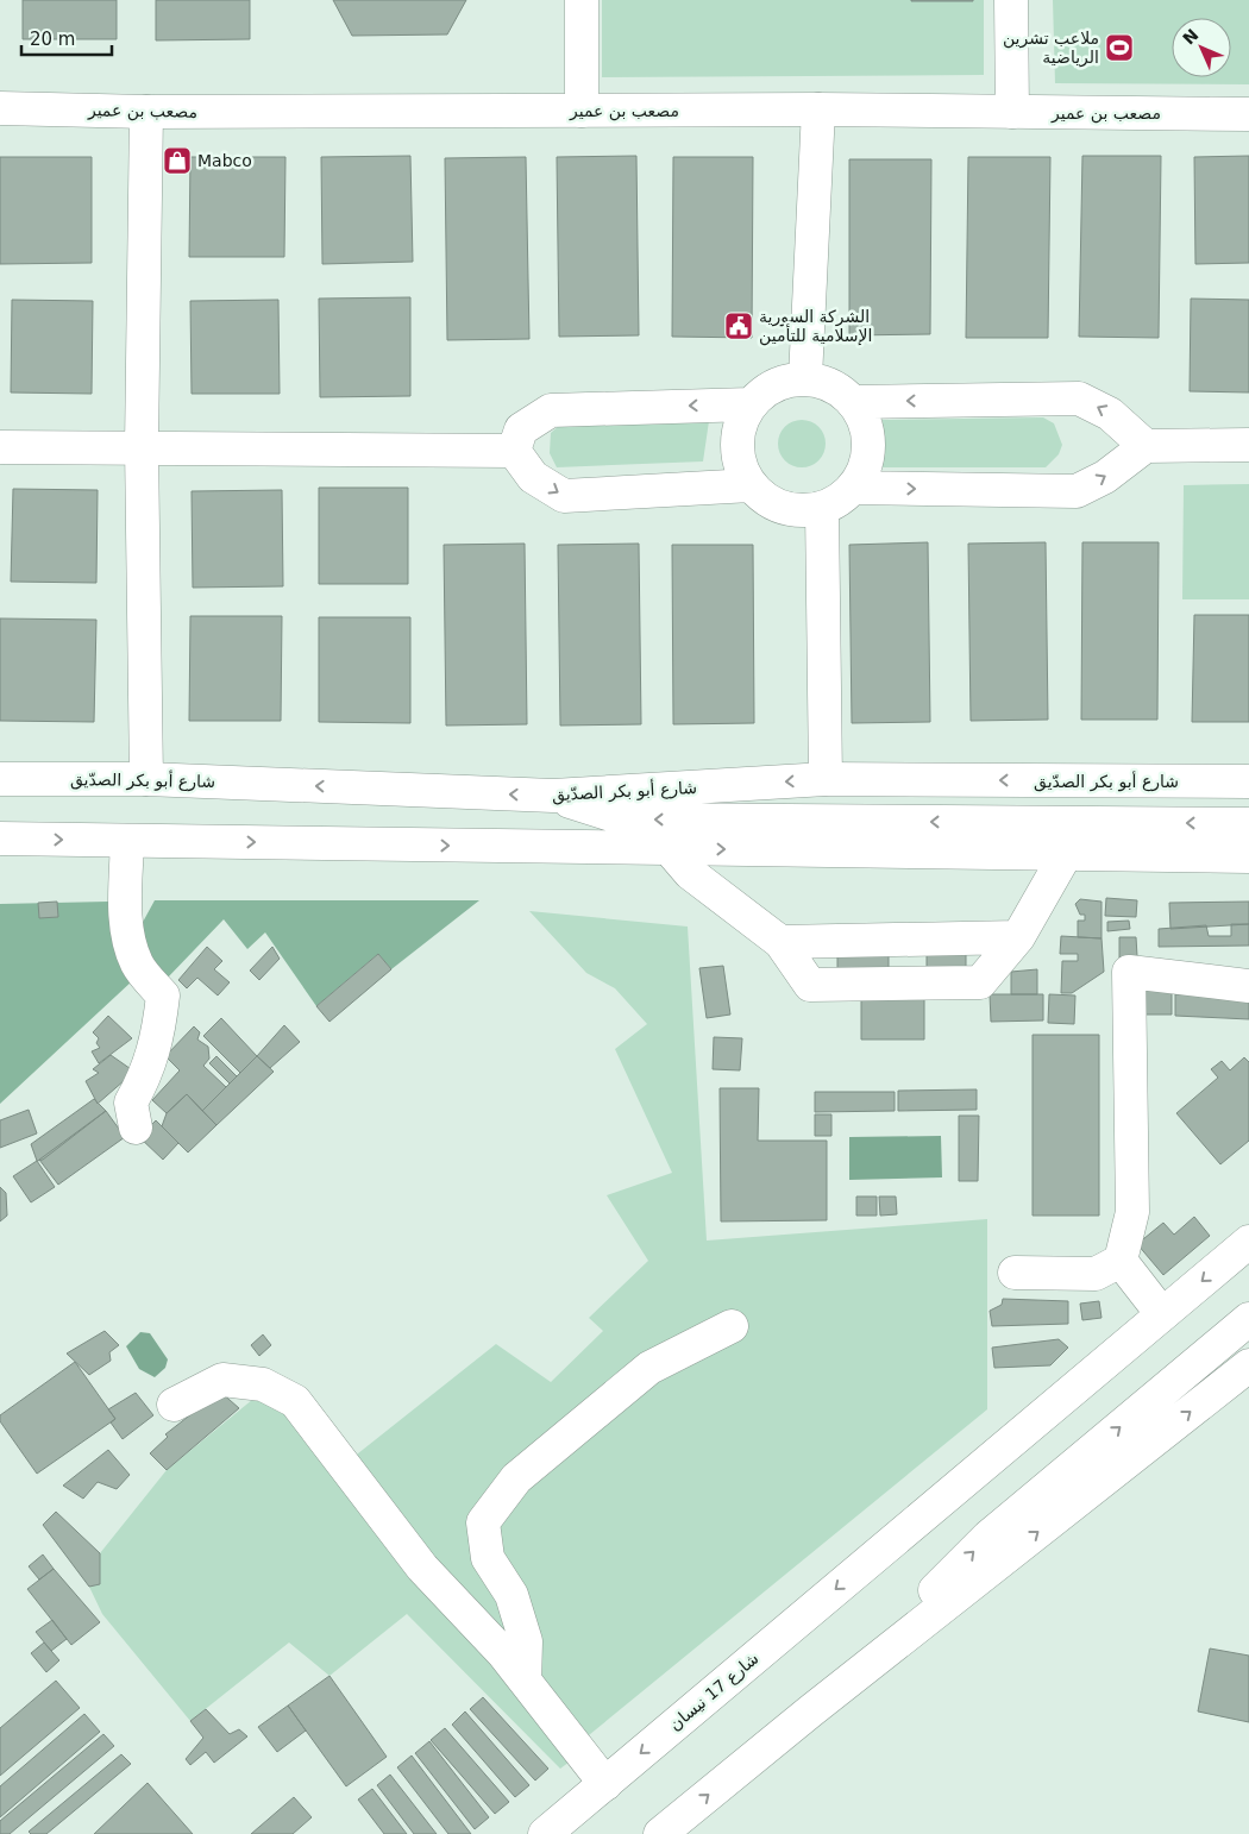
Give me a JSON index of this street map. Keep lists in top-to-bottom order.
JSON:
{
  "streets": {
    "main road": ["مصعب بن عمير", "شارع أبو بكر الصدّيق", "شارع 17 نيسان"]
  },
  "places": {
    "sports": ["ملاعب تشرين الرياضية"],
    "shop": ["Mabco"],
    "public building": ["الشركة السورية الإسلامية للتأمين"]
  },
  "scale_bar": "20 m",
  "north": "top left"
}
